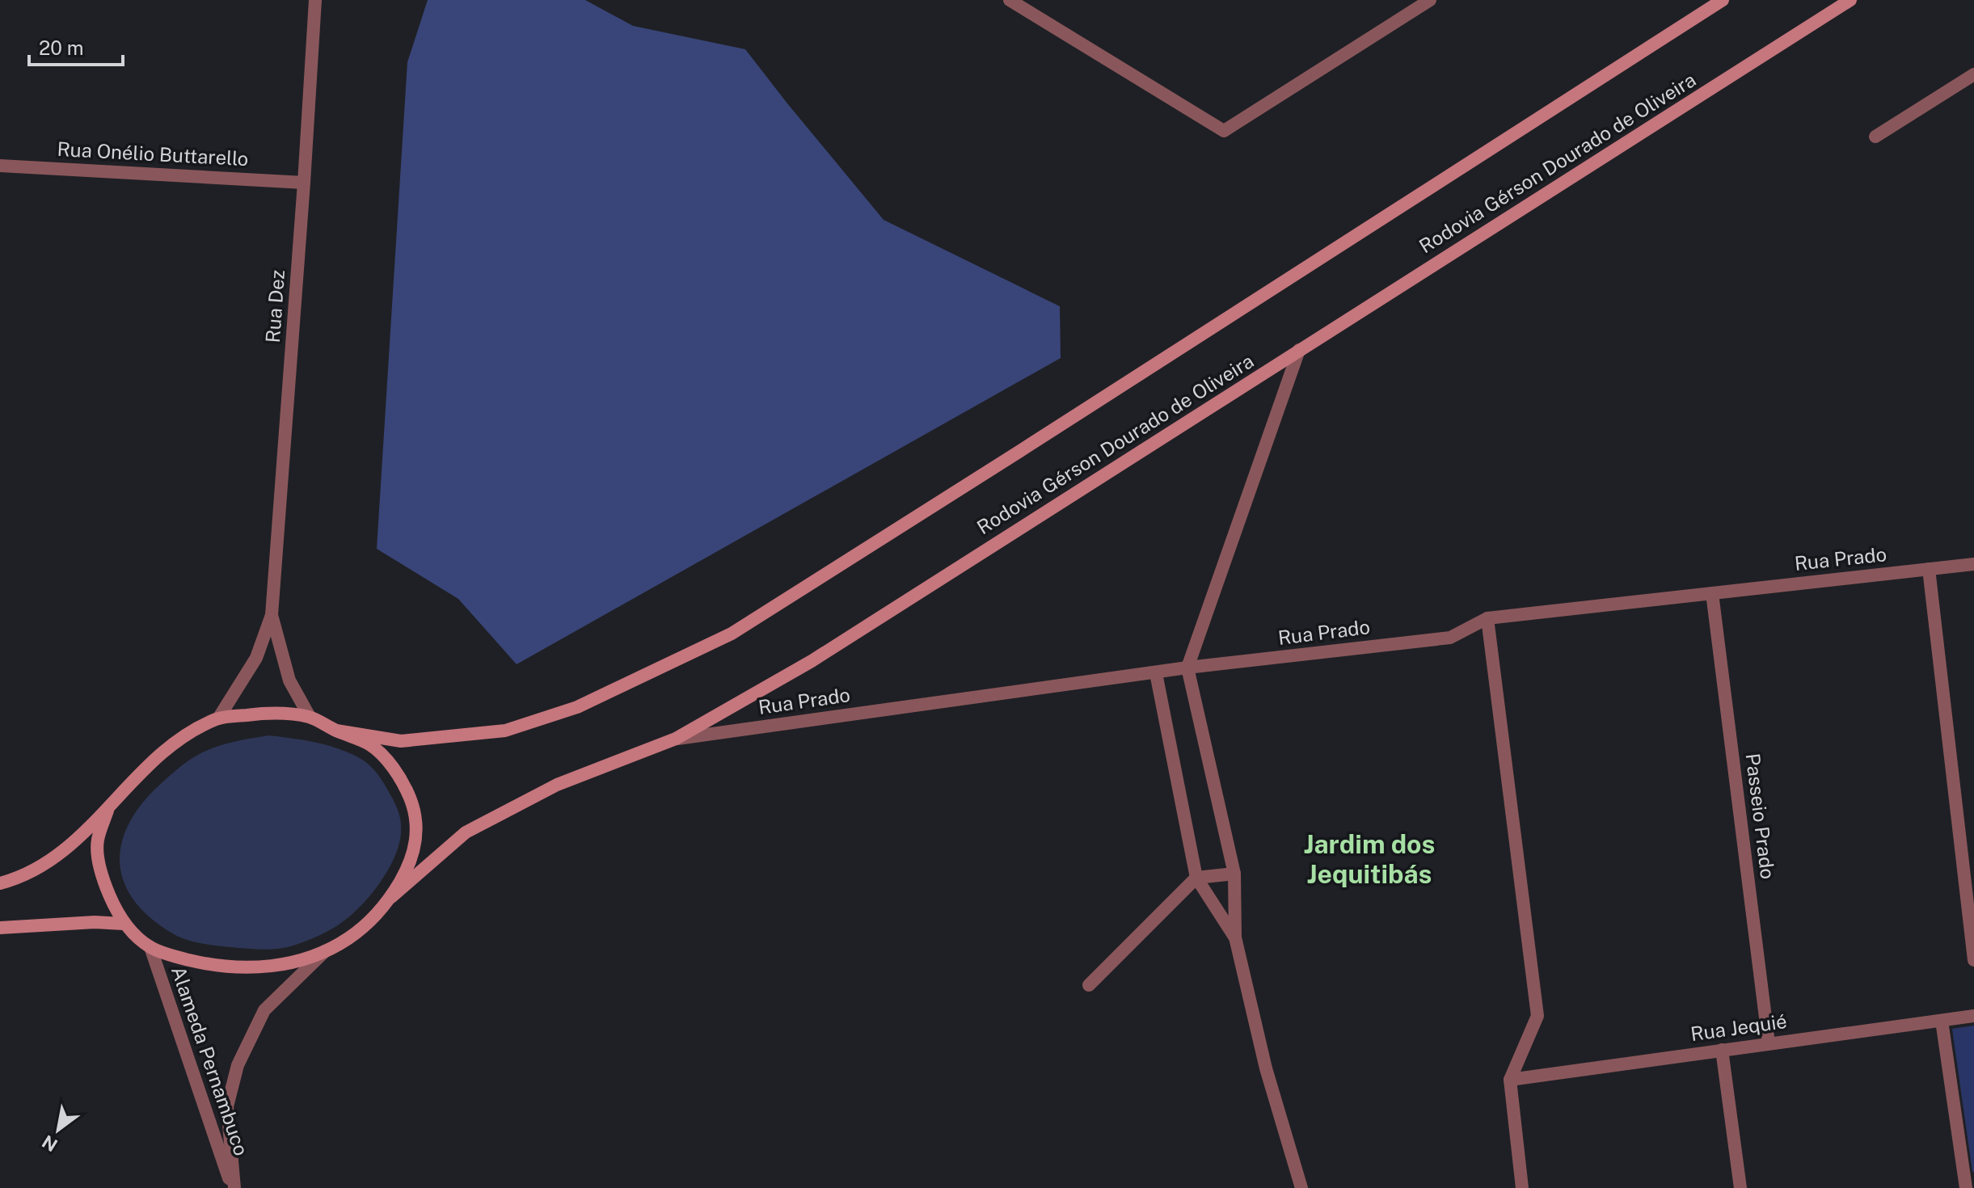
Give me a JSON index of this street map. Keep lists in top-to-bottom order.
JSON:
{
  "streets": {
    "main road": ["Rodovia Gérson Dourado de Oliveira"],
    "street": [
      "Rua Onélio Buttarello",
      "Rua Dez",
      "Rua Prado",
      "Passeio Prado",
      "Rua Jequié",
      "Alameda Pernambuco"
    ]
  },
  "crossings": [
    ["Rua Onélio Buttarello", "Rua Dez"],
    ["Rodovia Gérson Dourado de Oliveira", "Rua Prado"],
    ["Rua Prado", "Passeio Prado"],
    ["Passeio Prado", "Rua Jequié"]
  ],
  "districts": ["Jardim dos Jequitibás"],
  "scale_bar": "20 m",
  "north": "bottom left"
}
